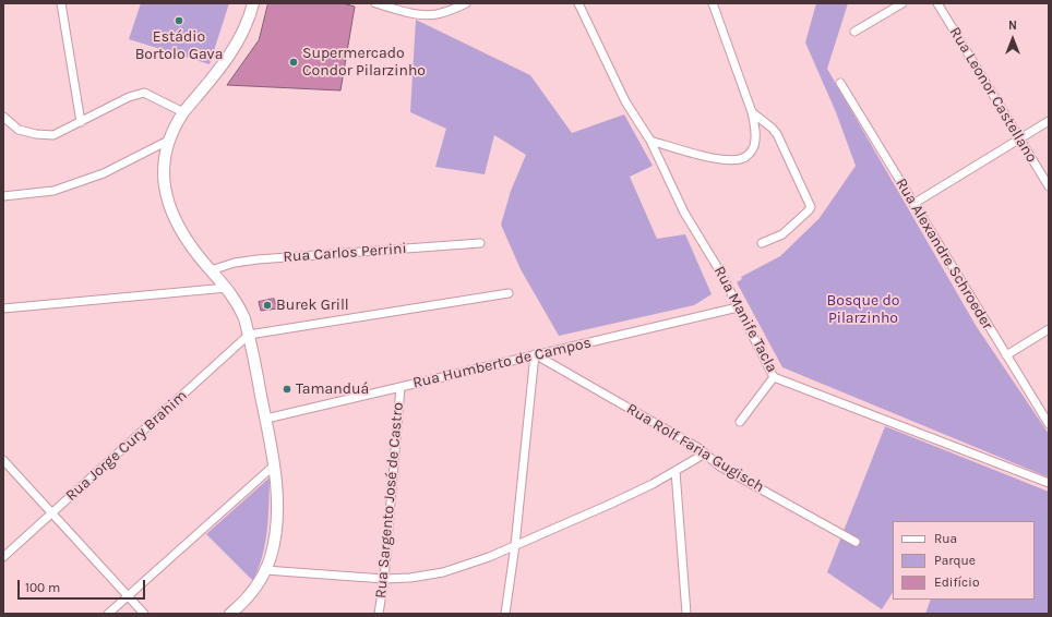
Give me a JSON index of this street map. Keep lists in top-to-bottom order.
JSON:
{
  "streets": {
    "street": [
      "Rua Leonor Castellano",
      "Rua Carlos Perrini",
      "Rua Alexandre Schroeder",
      "Rua Manife Tacla",
      "Rua Humberto de Campos",
      "Rua Jorge Cury Brahim",
      "Rua Rolf Faria Gugisch",
      "Rua Sargento José de Castro"
    ]
  },
  "crossings": [
    ["Rua Manife Tacla", "Rua Humberto de Campos"],
    ["Rua Humberto de Campos", "Rua Rolf Faria Gugisch"],
    ["Rua Humberto de Campos", "Rua Sargento José de Castro"]
  ],
  "parks": ["Bosque do Pilarzinho"],
  "places": [
    "Estádio Bortolo Gava",
    "Supermercado Condor Pilarzinho",
    "Burek Grill",
    "Tamanduá"
  ],
  "legend": ["Rua", "Parque", "Edifício"],
  "scale_bar": "100 m",
  "north": "top"
}
